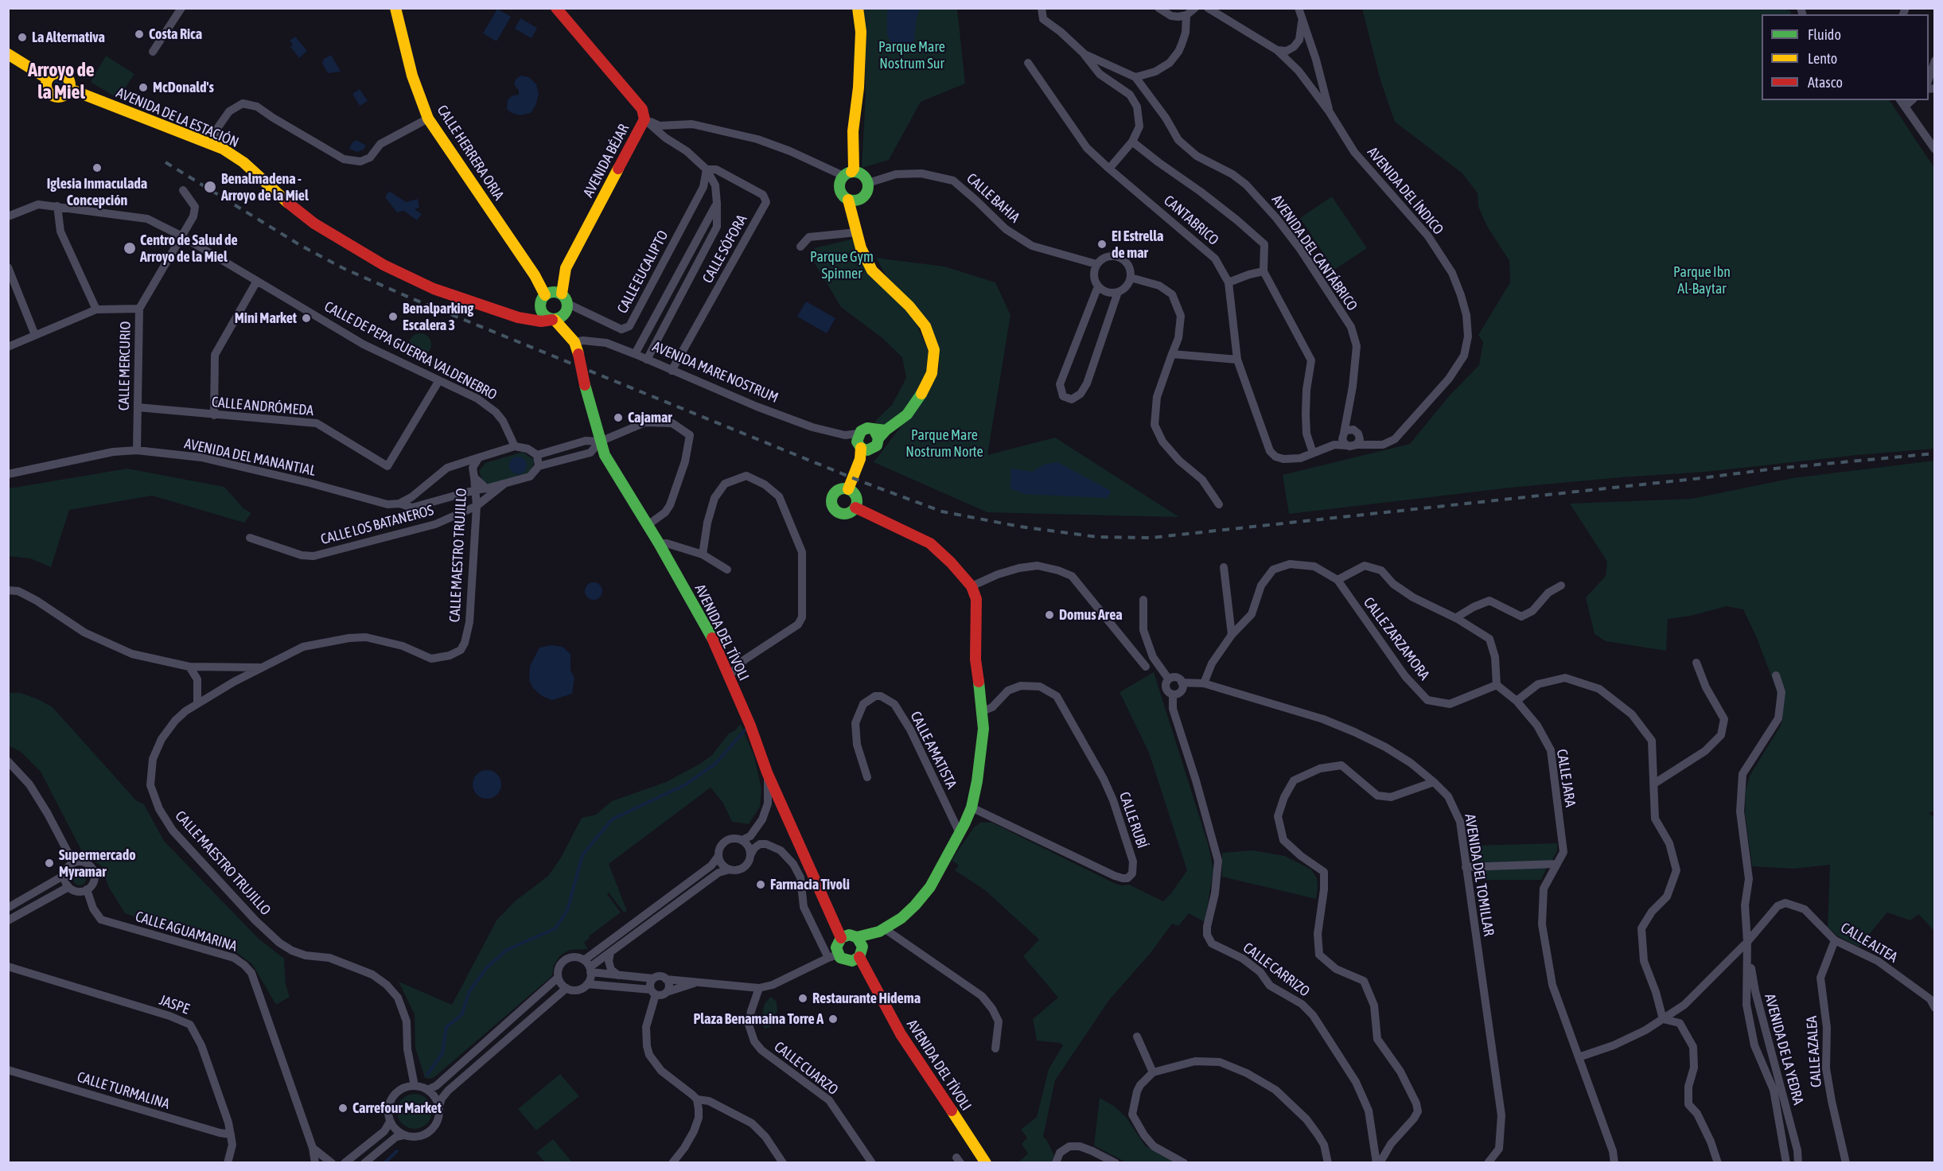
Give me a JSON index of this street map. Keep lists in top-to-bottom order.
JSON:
{
  "streets": {
    "street": [
      "AVENIDA DE LA ESTACIÓN",
      "CALLE HERRERA ORIA",
      "AVENIDA BÉJAR",
      "AVENIDA DEL ÍNDICO",
      "CALLE BAHIA",
      "CANTABRICO",
      "CALLE SÓFORA",
      "AVENIDA DEL CANTÁBRICO",
      "CALLE EUCALIPTO",
      "CALLE DE PEPA GUERRA VALDENEBRO",
      "CALLE MERCURIO",
      "AVENIDA MARE NOSTRUM",
      "CALLE ANDRÓMEDA",
      "AVENIDA DEL MANANTIAL",
      "CALLE LOS BATANEROS",
      "CALLE MAESTRO TRUJILLO",
      "AVENIDA DEL TÍVOLI",
      "CALLE ZARZAMORA",
      "CALLE AMATISTA",
      "CALLE JARA",
      "CALLE RUBÍ",
      "AVENIDA DEL TOMILLAR",
      "CALLE AGUAMARINA",
      "CALLE ALTEA",
      "CALLE CARRIZO",
      "JASPE",
      "AVENIDA DE LA YEDRA",
      "CALLE AZALEA",
      "CALLE CUARZO",
      "CALLE TURMALINA"
    ]
  },
  "crossings": [
    ["AVENIDA DE LA ESTACIÓN", "CALLE HERRERA ORIA"],
    ["AVENIDA DE LA ESTACIÓN", "CALLE EUCALIPTO"],
    ["CALLE HERRERA ORIA", "AVENIDA BÉJAR"],
    ["CALLE HERRERA ORIA", "CALLE EUCALIPTO"],
    ["AVENIDA DEL ÍNDICO", "CANTABRICO"],
    ["AVENIDA DEL ÍNDICO", "AVENIDA DEL CANTÁBRICO"],
    ["CANTABRICO", "AVENIDA DEL CANTÁBRICO"],
    ["CALLE SÓFORA", "CALLE EUCALIPTO"],
    ["CALLE SÓFORA", "AVENIDA MARE NOSTRUM"],
    ["CALLE DE PEPA GUERRA VALDENEBRO", "CALLE MERCURIO"],
    ["CALLE DE PEPA GUERRA VALDENEBRO", "CALLE ANDRÓMEDA"],
    ["CALLE MERCURIO", "CALLE ANDRÓMEDA"],
    ["CALLE MERCURIO", "AVENIDA DEL MANANTIAL"],
    ["AVENIDA MARE NOSTRUM", "AVENIDA DEL TÍVOLI"],
    ["AVENIDA DEL MANANTIAL", "CALLE LOS BATANEROS"],
    ["AVENIDA DEL MANANTIAL", "CALLE MAESTRO TRUJILLO"],
    ["AVENIDA DEL MANANTIAL", "AVENIDA DEL TÍVOLI"],
    ["CALLE LOS BATANEROS", "CALLE MAESTRO TRUJILLO"],
    ["CALLE ZARZAMORA", "CALLE JARA"],
    ["CALLE JARA", "CALLE ALTEA"],
    ["AVENIDA DEL TOMILLAR", "CALLE CARRIZO"],
    ["CALLE ALTEA", "AVENIDA DE LA YEDRA"],
    ["CALLE ALTEA", "CALLE AZALEA"],
    ["JASPE", "CALLE TURMALINA"]
  ],
  "districts": ["Arroyo de la Miel"],
  "parks": [
    "Parque Mare Nostrum Sur",
    "Parque Gym Spinner",
    "Parque Ibn Al-Baytar",
    "Parque Mare Nostrum Norte"
  ],
  "places": [
    "Costa Rica",
    "La Alternativa",
    "McDonald's",
    "Iglesia Inmaculada Concepción",
    "Benalmadena - Arroyo de la Miel",
    "EI Estrella de mar",
    "Centro de Salud de Arroyo de la Miel",
    "Benalparking Escalera 3",
    "Mini Market",
    "Cajamar",
    "Domus Area",
    "Supermercado Myramar",
    "Farmacia Tivoli",
    "Restaurante Hidema",
    "Plaza Benamaina Torre A",
    "Carrefour Market"
  ],
  "legend": ["Fluido", "Lento", "Atasco"]
}
